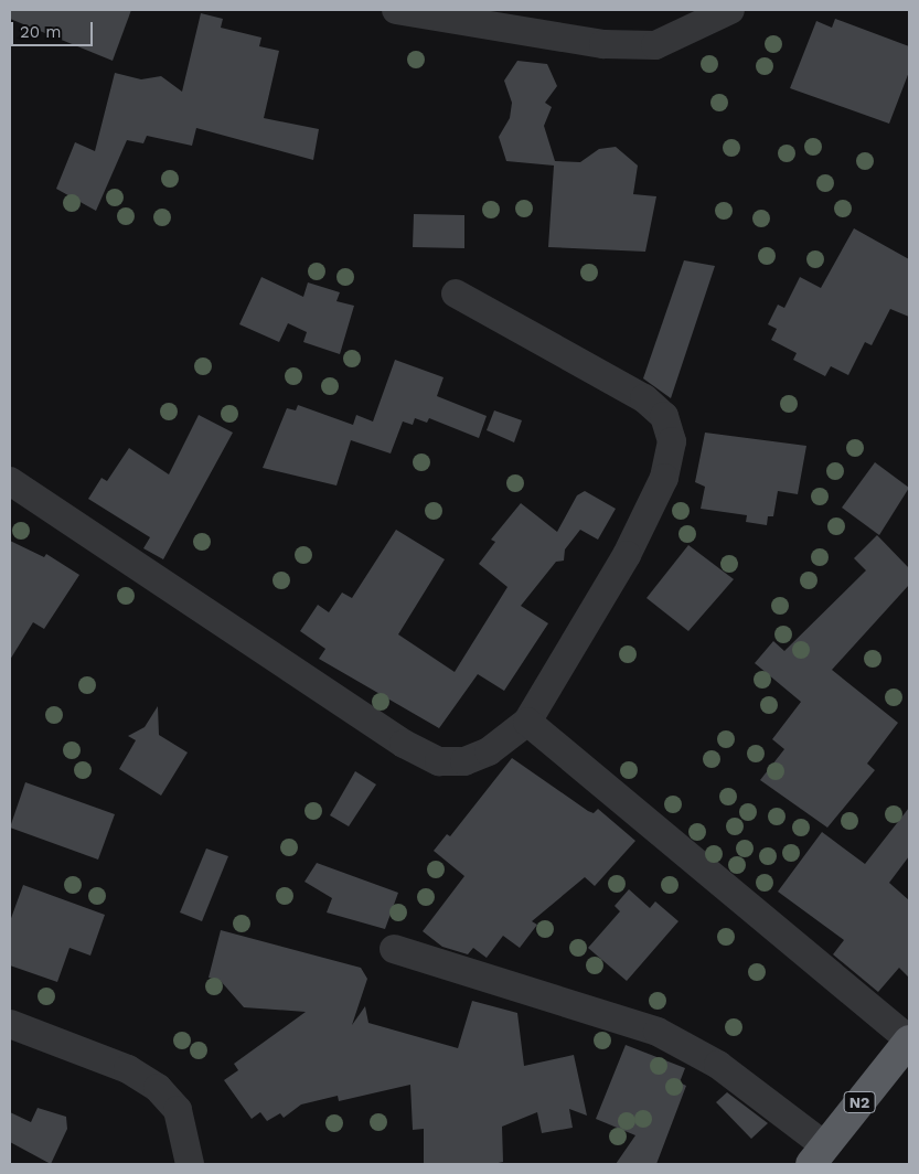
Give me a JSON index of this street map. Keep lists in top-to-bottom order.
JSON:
{
  "streets": {
    "highway": ["N2"]
  },
  "scale_bar": "20 m"
}
